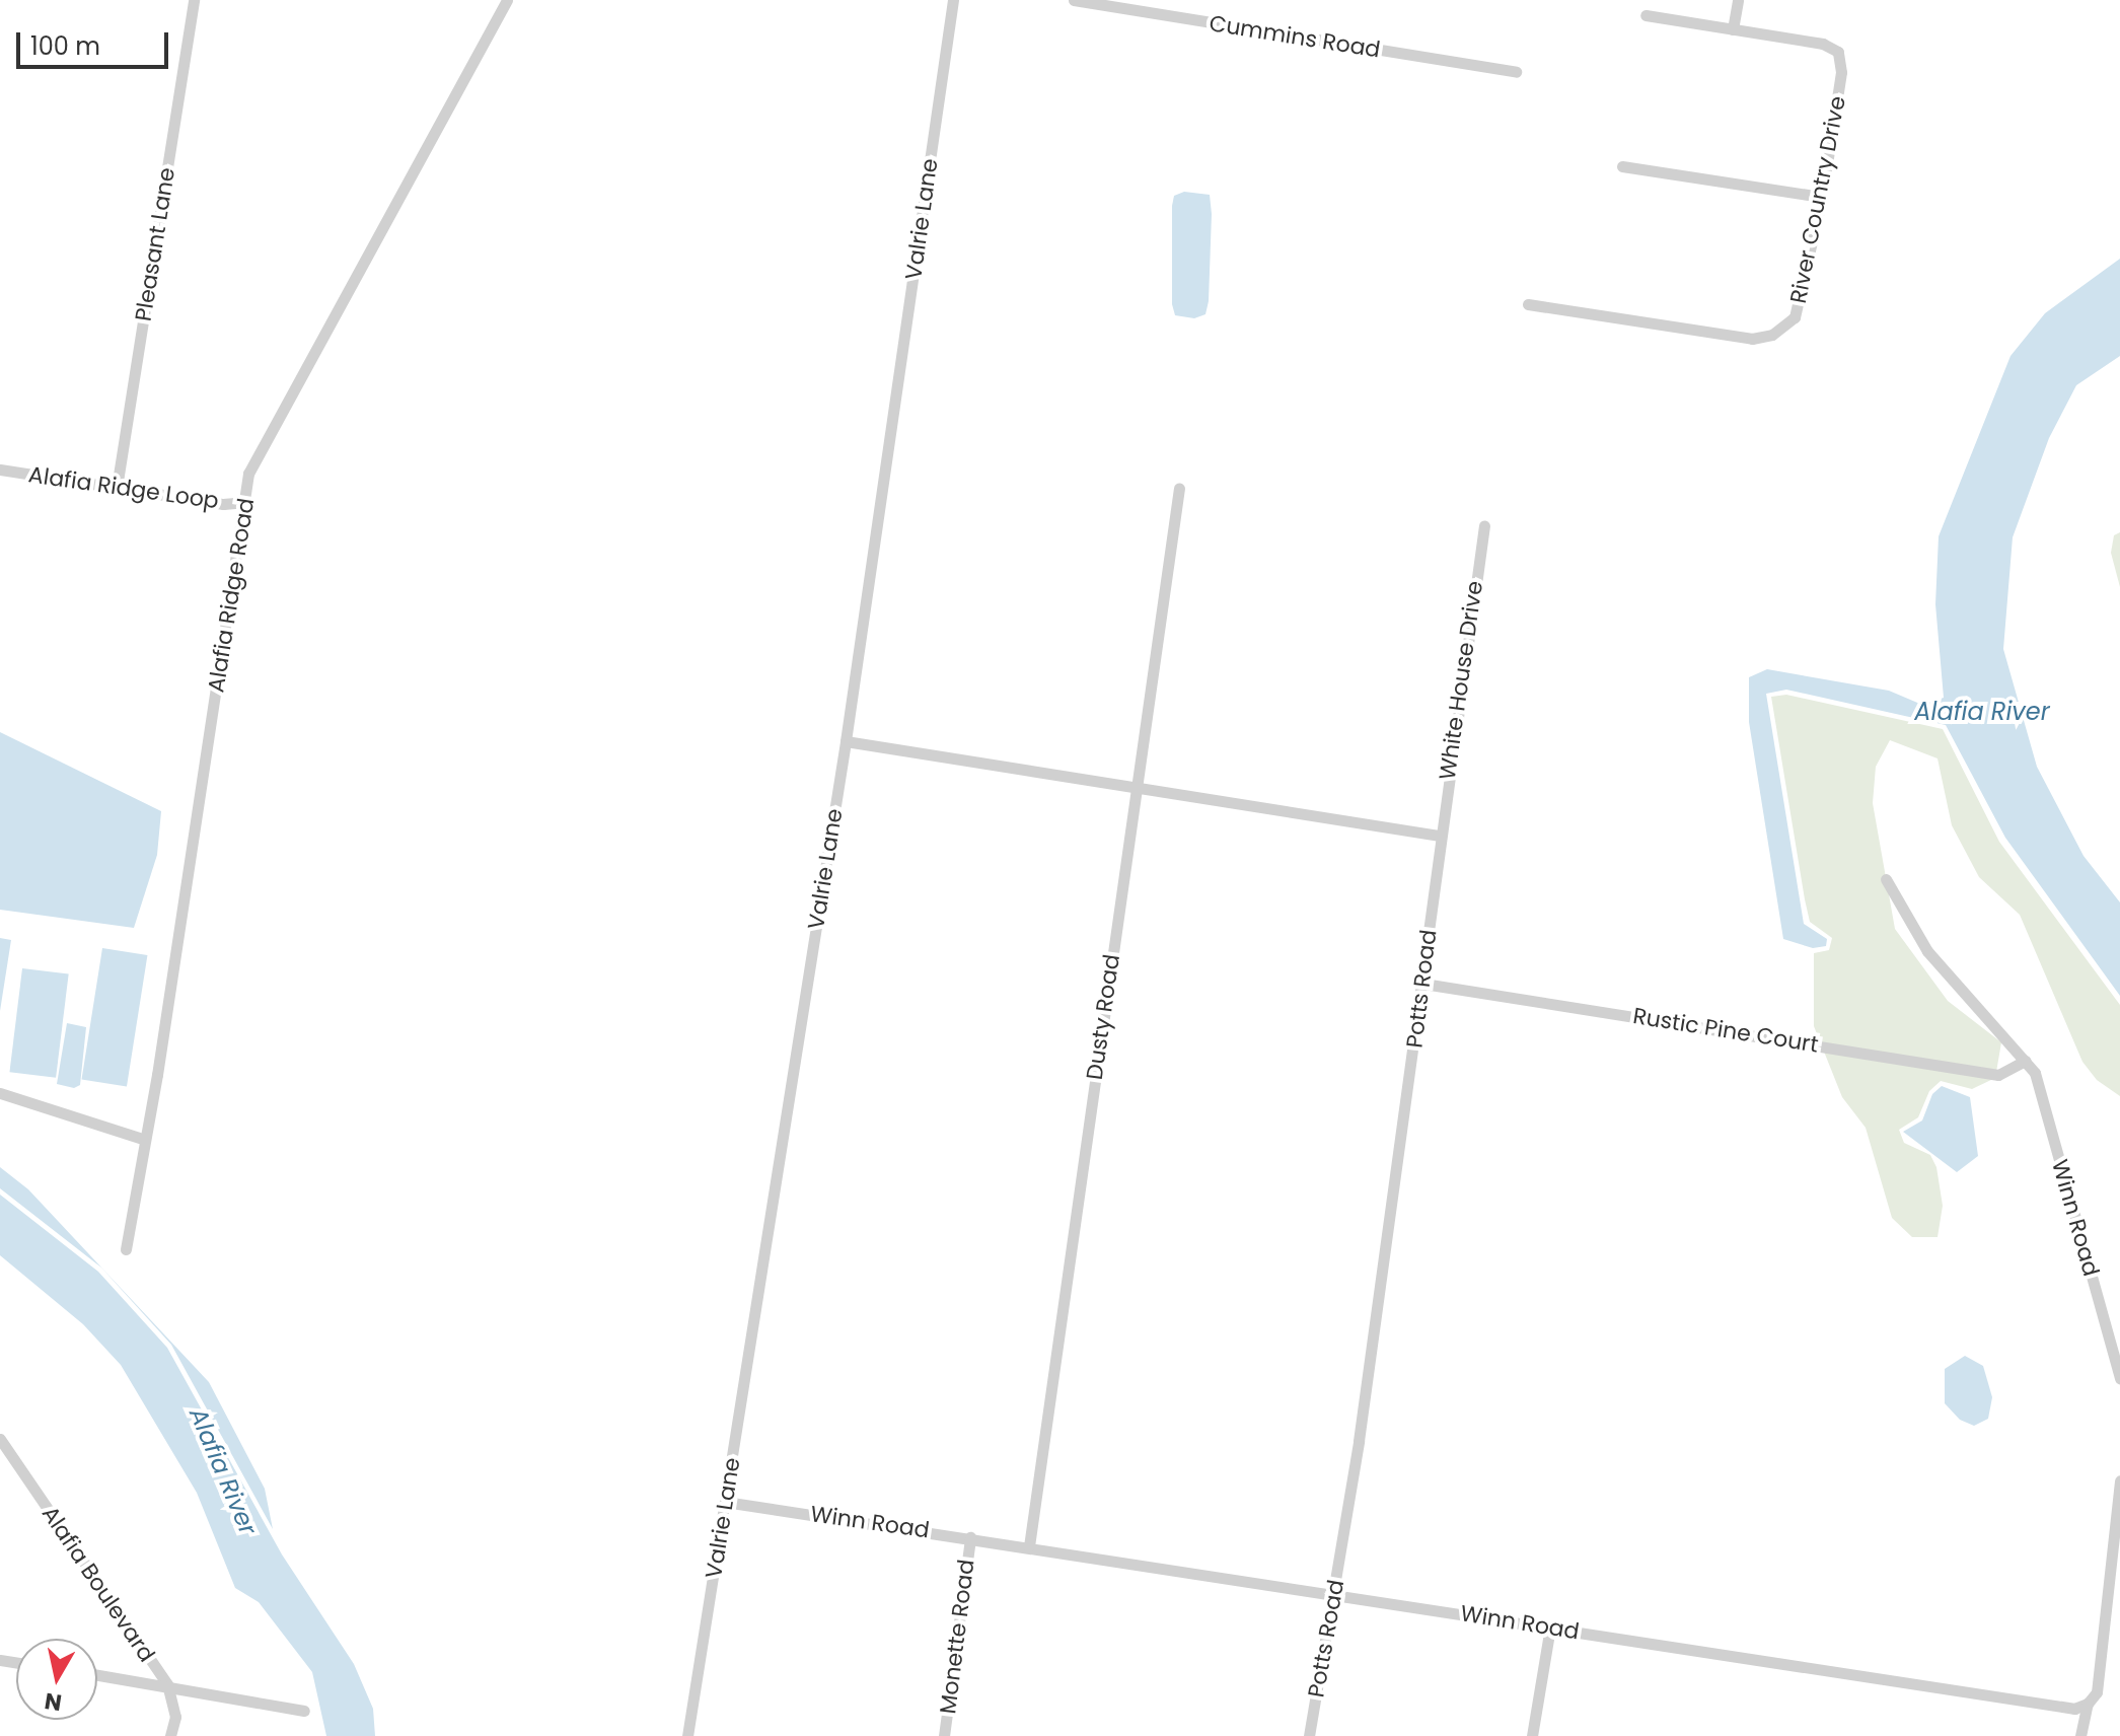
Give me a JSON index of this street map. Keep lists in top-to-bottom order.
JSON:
{
  "streets": {
    "street": [
      "Cummins Road",
      "River Country Drive",
      "Valrie Lane",
      "Pleasant Lane",
      "Alafia Ridge Loop",
      "Alafia Ridge Road",
      "White House Drive",
      "Potts Road",
      "Dusty Road",
      "Rustic Pine Court",
      "Winn Road",
      "Alafia Boulevard",
      "Monette Road"
    ]
  },
  "crossings": [
    ["Valrie Lane", "Winn Road"],
    ["Pleasant Lane", "Alafia Ridge Loop"],
    ["Alafia Ridge Loop", "Alafia Ridge Road"],
    ["White House Drive", "Potts Road"],
    ["Potts Road", "Rustic Pine Court"],
    ["Potts Road", "Winn Road"],
    ["Dusty Road", "Winn Road"],
    ["Rustic Pine Court", "Winn Road"],
    ["Winn Road", "Monette Road"]
  ],
  "water": ["Alafia River"],
  "scale_bar": "100 m",
  "north": "bottom"
}
